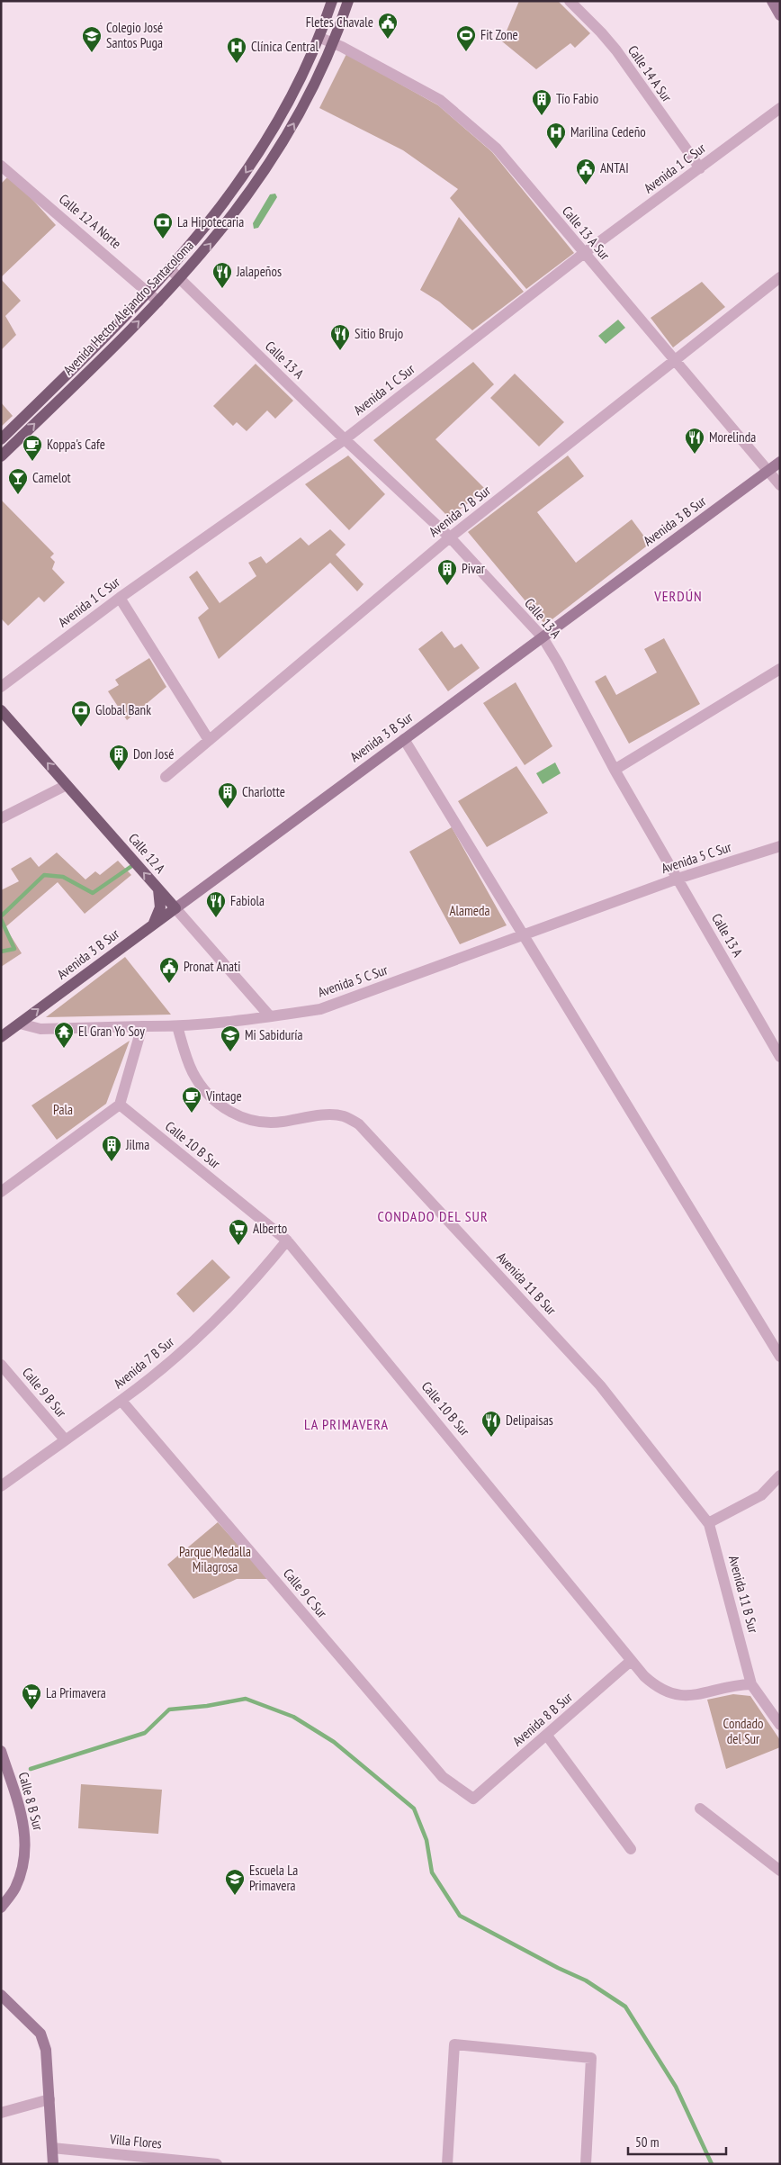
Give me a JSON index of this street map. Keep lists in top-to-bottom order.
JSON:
{
  "streets": {
    "main road": ["Avenida Hector Alejandro Santacoloma", "Avenida 3 B Sur", "Calle 12 A"],
    "street": [
      "Calle 14 A Sur",
      "Avenida 1 C Sur",
      "Calle 12 A Norte",
      "Calle 13 A Sur",
      "Calle 13 A",
      "Avenida 2 B Sur",
      "Avenida 5 C Sur",
      "Calle 10 B Sur",
      "Avenida 11 B Sur",
      "Avenida 7 B Sur",
      "Calle 9 B Sur",
      "Calle 9 C Sur",
      "Avenida 8 B Sur",
      "Calle 8 B Sur",
      "Villa Flores"
    ]
  },
  "crossings": [
    ["Calle 14 A Sur", "Avenida 1 C Sur"],
    ["Avenida 1 C Sur", "Calle 13 A Sur"],
    ["Avenida 1 C Sur", "Calle 13 A"],
    ["Calle 12 A Norte", "Avenida Hector Alejandro Santacoloma"],
    ["Calle 13 A Sur", "Avenida Hector Alejandro Santacoloma"],
    ["Calle 13 A Sur", "Avenida 2 B Sur"],
    ["Calle 13 A Sur", "Avenida 3 B Sur"],
    ["Avenida Hector Alejandro Santacoloma", "Calle 13 A"],
    ["Calle 13 A", "Avenida 2 B Sur"],
    ["Calle 13 A", "Avenida 3 B Sur"],
    ["Calle 13 A", "Avenida 5 C Sur"],
    ["Avenida 3 B Sur", "Calle 12 A"],
    ["Avenida 3 B Sur", "Avenida 5 C Sur"],
    ["Calle 12 A", "Avenida 5 C Sur"],
    ["Avenida 5 C Sur", "Avenida 11 B Sur"],
    ["Calle 10 B Sur", "Avenida 11 B Sur"],
    ["Calle 10 B Sur", "Avenida 7 B Sur"],
    ["Calle 10 B Sur", "Avenida 8 B Sur"],
    ["Avenida 7 B Sur", "Calle 9 B Sur"],
    ["Avenida 7 B Sur", "Calle 9 C Sur"],
    ["Calle 9 C Sur", "Avenida 8 B Sur"]
  ],
  "one_way": ["Calle 12 A"],
  "districts": ["VERDÚN", "CONDADO DEL SUR", "LA PRIMAVERA"],
  "parks": [
    "Alameda",
    "Pala",
    "Parque Medalla Milagrosa",
    "Condado del Sur"
  ],
  "places": {
    "public building": ["Fletes Chavale", "ANTAI", "Pronat Anati"],
    "sports": ["Fit Zone"],
    "school or university": ["Colegio José Santos Puga", "Mi Sabiduría", "Escuela La Primavera"],
    "hospital": ["Clínica Central", "Marilina Cedeño"],
    "building": [
      "Tío Fabio",
      "Pivar",
      "Don José",
      "Charlotte",
      "Jilma"
    ],
    "bank": ["La Hipotecaria", "Global Bank"],
    "restaurant": [
      "Jalapeños",
      "Sitio Brujo",
      "Morelinda",
      "Fabiola",
      "Delipaisas"
    ],
    "cafe": ["Koppa's Cafe", "Vintage"],
    "bar": ["Camelot"],
    "temple": ["El Gran Yo Soy"],
    "supermarket": ["Alberto", "La Primavera"]
  },
  "scale_bar": "50 m"
}
